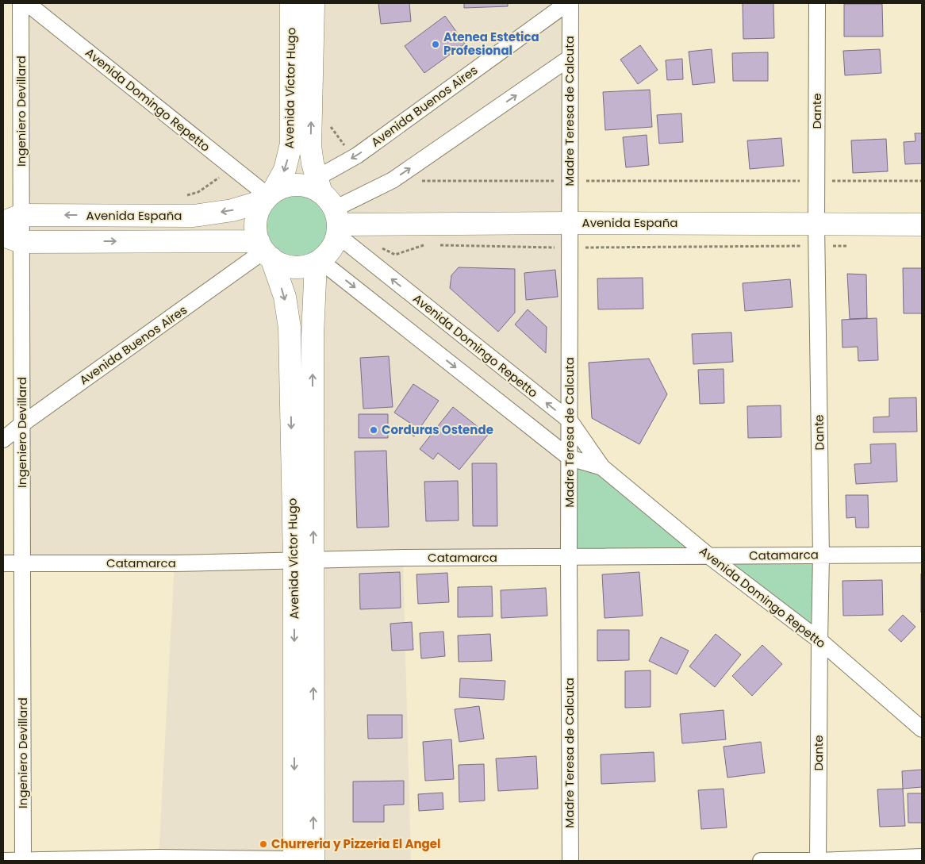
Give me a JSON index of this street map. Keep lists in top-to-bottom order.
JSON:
{
  "streets": {
    "main road": ["Avenida Víctor Hugo", "Avenida España"],
    "street": [
      "Avenida Domingo Repetto",
      "Avenida Buenos Aires",
      "Ingeniero Devillard",
      "Madre Teresa de Calcuta",
      "Dante",
      "Catamarca"
    ]
  },
  "crossings": [
    ["Avenida Víctor Hugo", "Avenida Domingo Repetto"],
    ["Avenida Víctor Hugo", "Avenida Buenos Aires"],
    ["Avenida Víctor Hugo", "Avenida España"],
    ["Avenida Víctor Hugo", "Catamarca"],
    ["Avenida Domingo Repetto", "Avenida Buenos Aires"],
    ["Avenida Domingo Repetto", "Madre Teresa de Calcuta"],
    ["Avenida Domingo Repetto", "Dante"],
    ["Avenida Domingo Repetto", "Avenida España"],
    ["Avenida Domingo Repetto", "Catamarca"],
    ["Avenida Buenos Aires", "Ingeniero Devillard"],
    ["Avenida Buenos Aires", "Madre Teresa de Calcuta"],
    ["Avenida Buenos Aires", "Avenida España"],
    ["Ingeniero Devillard", "Avenida España"],
    ["Ingeniero Devillard", "Catamarca"],
    ["Madre Teresa de Calcuta", "Avenida España"],
    ["Madre Teresa de Calcuta", "Catamarca"],
    ["Dante", "Avenida España"],
    ["Dante", "Catamarca"]
  ],
  "places": ["Atenea Estetica Profesional", "Corduras Ostende", "Churreria y Pizzeria El Angel"]
}
